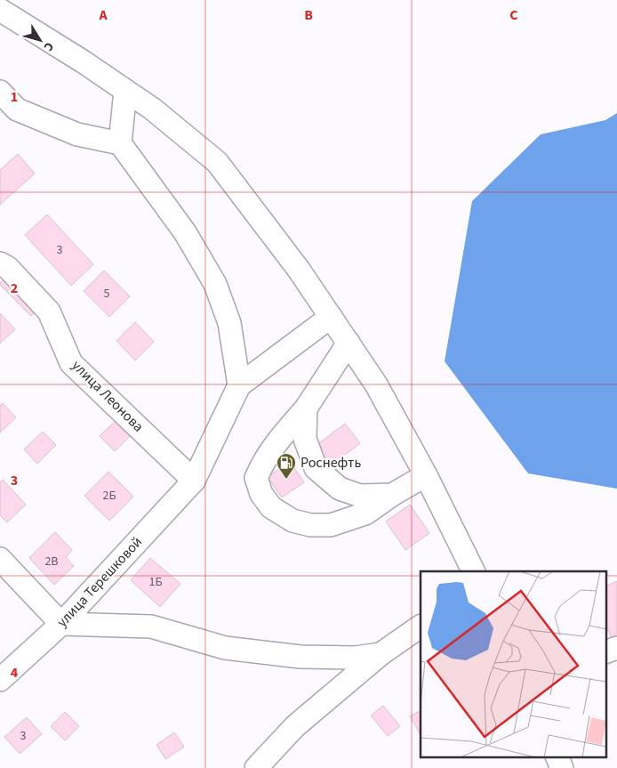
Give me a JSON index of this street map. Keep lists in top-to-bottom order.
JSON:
{
  "streets": {
    "street": ["улица Леонова", "улица Терешковой"]
  },
  "crossings": [
    ["улица Леонова", "улица Терешковой"]
  ],
  "places": {
    "fuel station": ["Роснефть"]
  },
  "house_numbers": [
    "3",
    "5",
    "2Б",
    "2В",
    "1Б",
    "3"
  ],
  "north": "bottom right",
  "grid": {
    "columns": ["A", "B", "C"],
    "rows": [
      "1",
      "2",
      "3",
      "4"
    ]
  }
}
